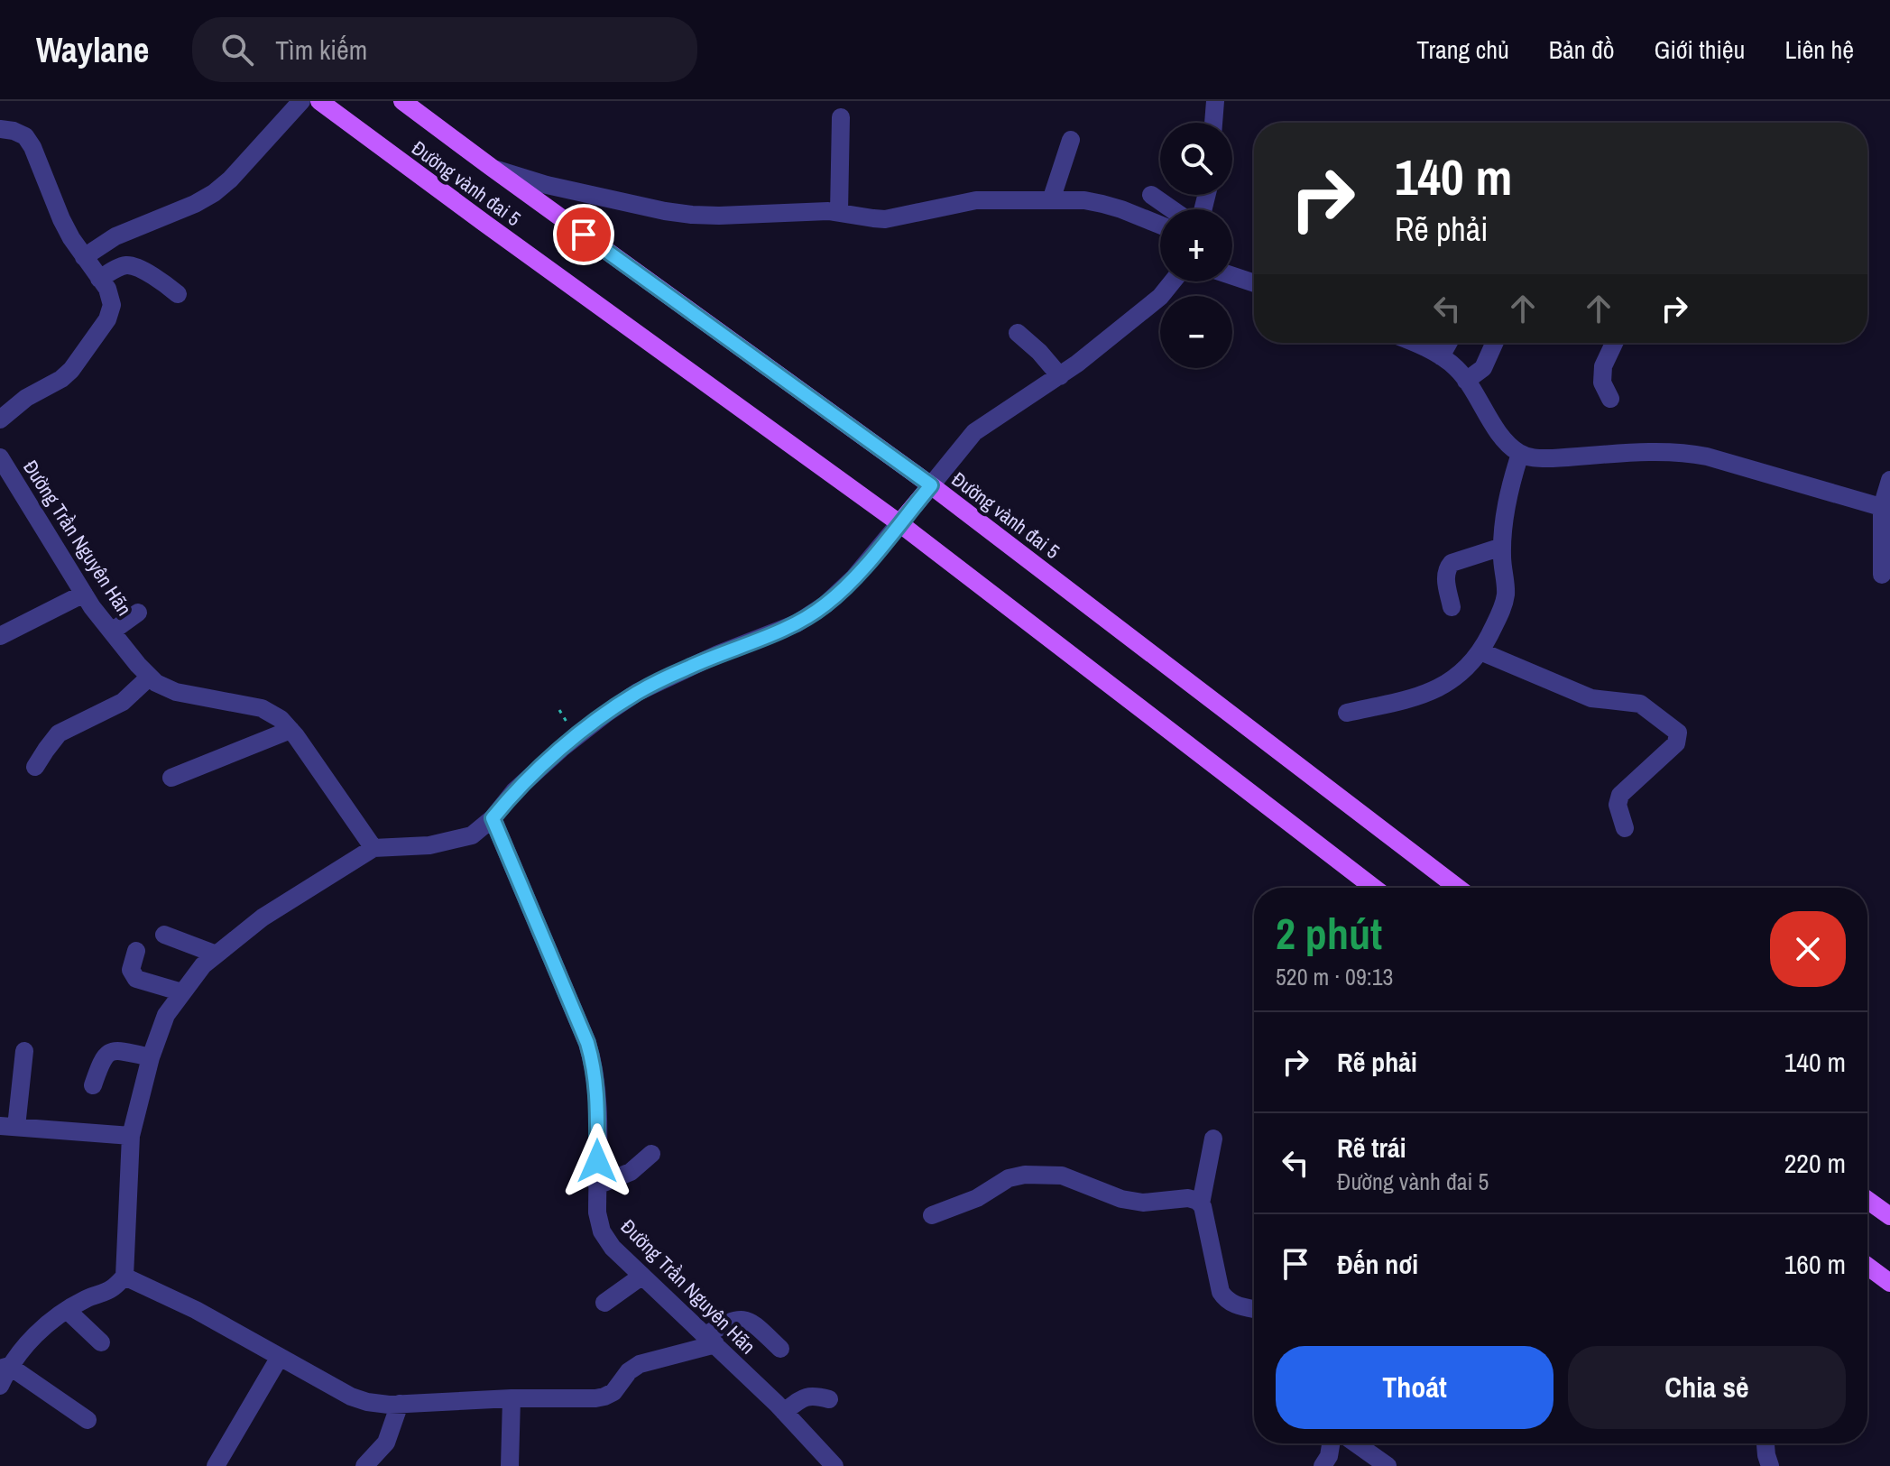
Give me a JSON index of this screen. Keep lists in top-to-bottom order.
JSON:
{
  "streets": {
    "main road": ["Đường vành đai 5"],
    "street": ["Đường Trần Nguyên Hãn"]
  },
  "page": {
    "header": "Waylane",
    "search": "Tìm kiếm",
    "nav": [
      "Trang chủ",
      "Bản đồ",
      "Giới thiệu",
      "Liên hệ"
    ],
    "map_buttons": ["+", "−"],
    "turn": ["140 m", "Rẽ phải"],
    "heading": ["2 phút", "520 m · 09:13"],
    "list": [
      {
        "name": "Rẽ phải",
        "value": "140 m"
      },
      {
        "name": "Rẽ trái",
        "note": "Đường vành đai 5",
        "value": "220 m"
      },
      {
        "name": "Đến nơi",
        "value": "160 m"
      }
    ],
    "buttons": ["Thoát", "Chia sẻ"]
  }
}
